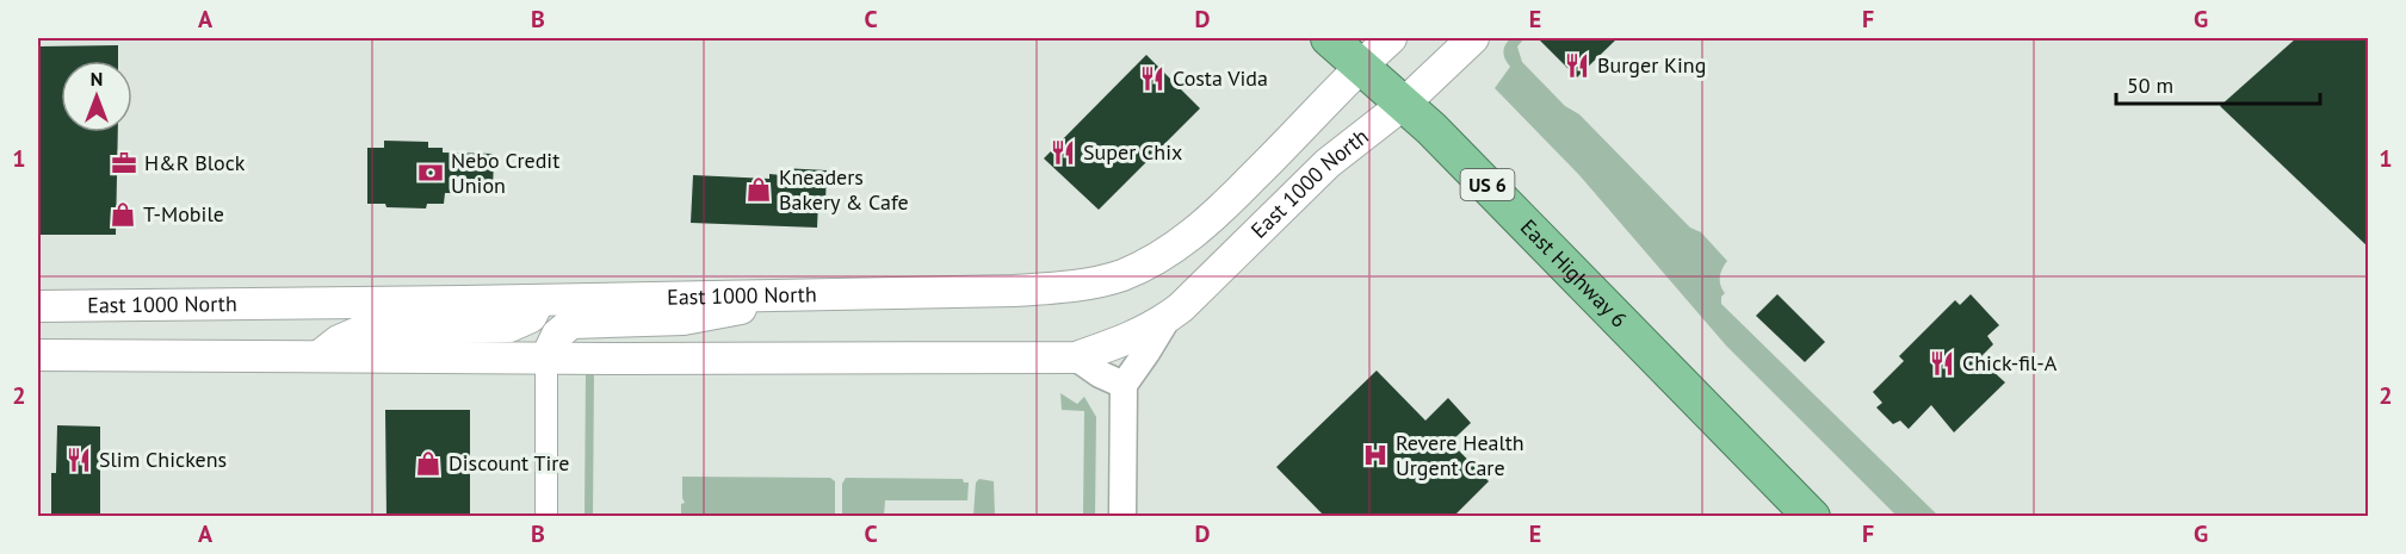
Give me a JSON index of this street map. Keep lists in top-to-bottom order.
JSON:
{
  "streets": {
    "highway": ["US 6", "East Highway 6"],
    "main road": ["East 1000 North"]
  },
  "crossings": [
    ["East 1000 North", "East Highway 6"]
  ],
  "places": {
    "restaurant": [
      "Burger King",
      "Costa Vida",
      "Super Chix",
      "Chick-fil-A",
      "Slim Chickens"
    ],
    "office": ["H&R Block"],
    "bank": ["Nebo Credit Union"],
    "shop": ["Kneaders Bakery & Cafe", "T-Mobile", "Discount Tire"],
    "hospital": ["Revere Health Urgent Care"]
  },
  "scale_bar": "50 m",
  "north": "top",
  "grid": {
    "columns": [
      "A",
      "B",
      "C",
      "D",
      "E",
      "F",
      "G"
    ],
    "rows": ["1", "2"]
  }
}
